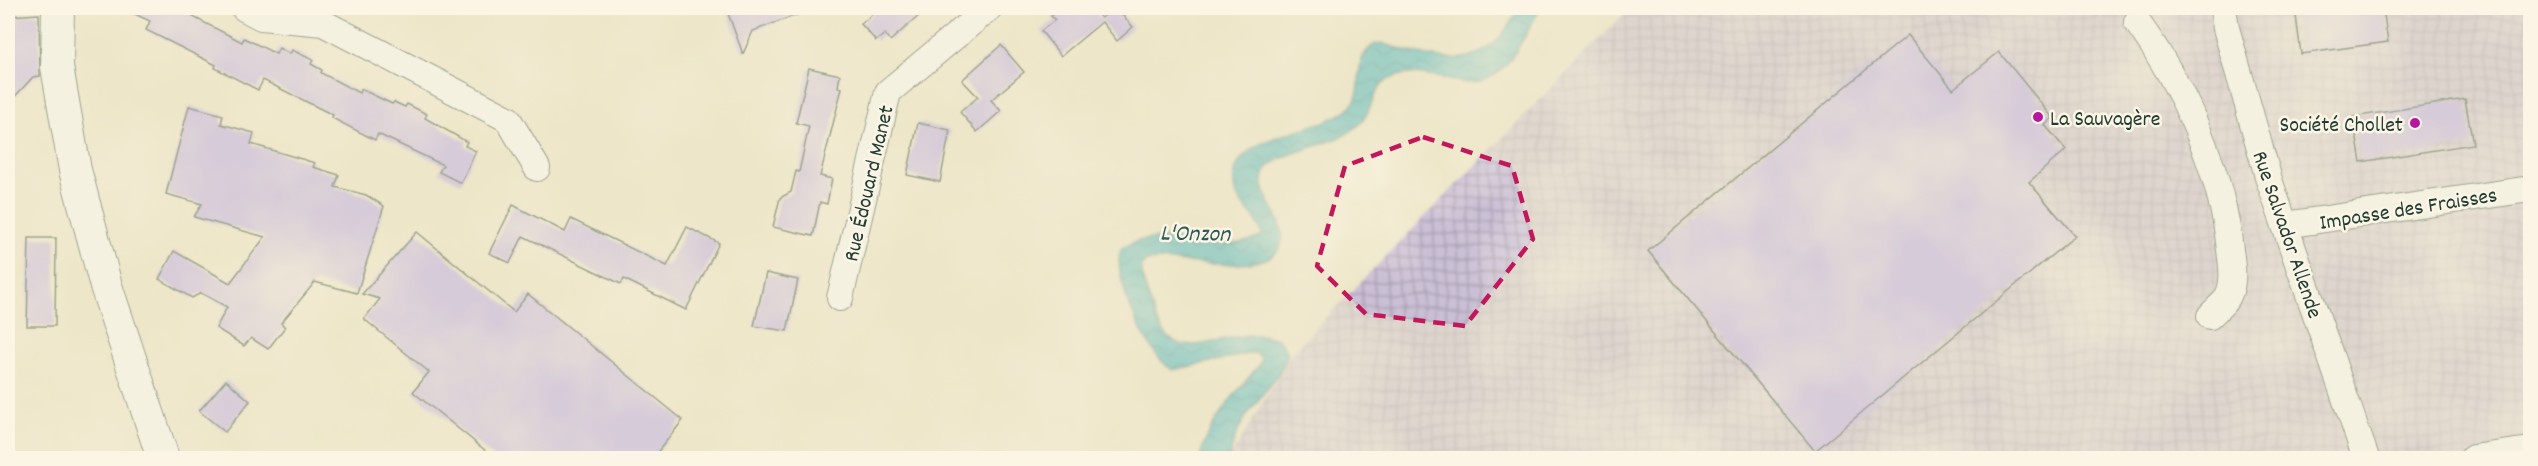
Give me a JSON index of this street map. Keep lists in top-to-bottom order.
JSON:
{
  "streets": {
    "street": ["Rue Édouard Manet", "Impasse des Fraisses", "Rue Salvador Allende"]
  },
  "crossings": [
    ["Impasse des Fraisses", "Rue Salvador Allende"]
  ],
  "water": ["L'Onzon"],
  "places": ["La Sauvagère", "Société Chollet"]
}
